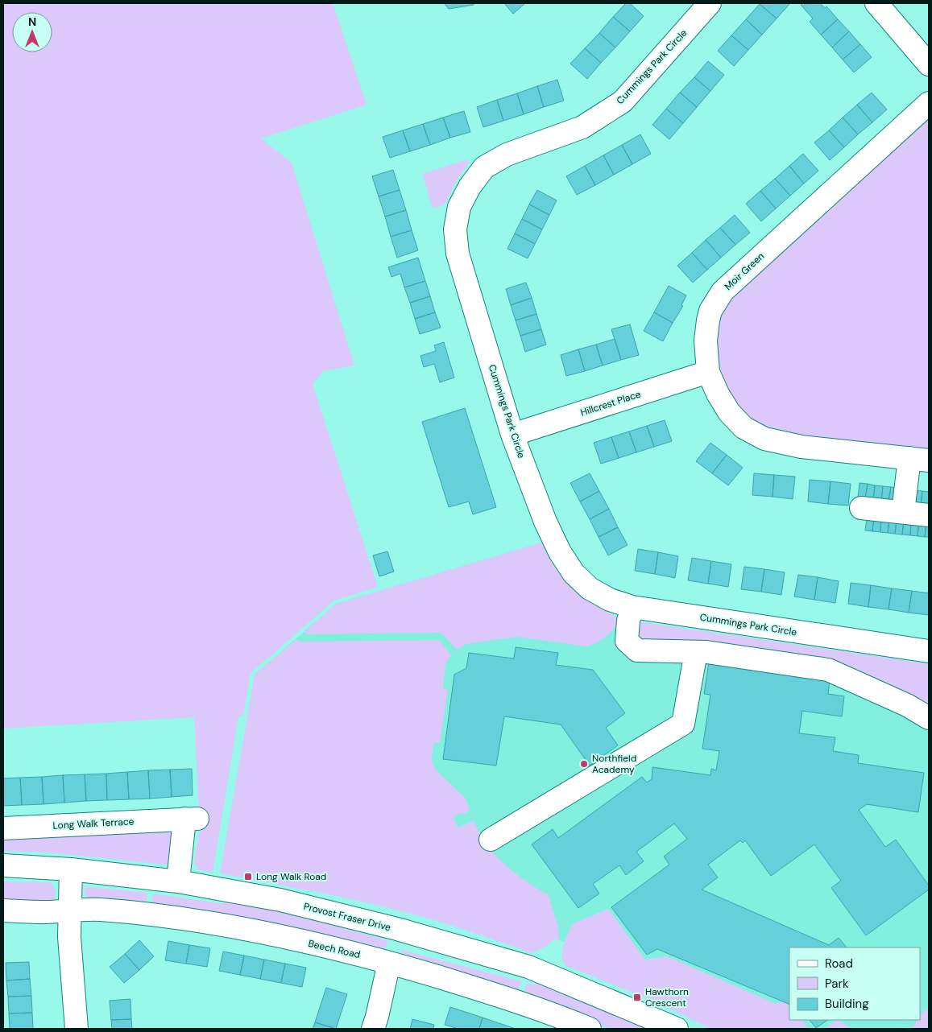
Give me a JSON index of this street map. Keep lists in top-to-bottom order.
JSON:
{
  "streets": {
    "street": [
      "Cummings Park Circle",
      "Moir Green",
      "Hillcrest Place",
      "Long Walk Terrace",
      "Provost Fraser Drive",
      "Beech Road"
    ]
  },
  "crossings": [
    ["Cummings Park Circle", "Hillcrest Place"],
    ["Moir Green", "Hillcrest Place"],
    ["Long Walk Terrace", "Provost Fraser Drive"]
  ],
  "places": {
    "other": ["Northfield Academy"],
    "transit": ["Long Walk Road", "Hawthorn Crescent"]
  },
  "legend": ["Road", "Park", "Building"],
  "north": "top"
}
